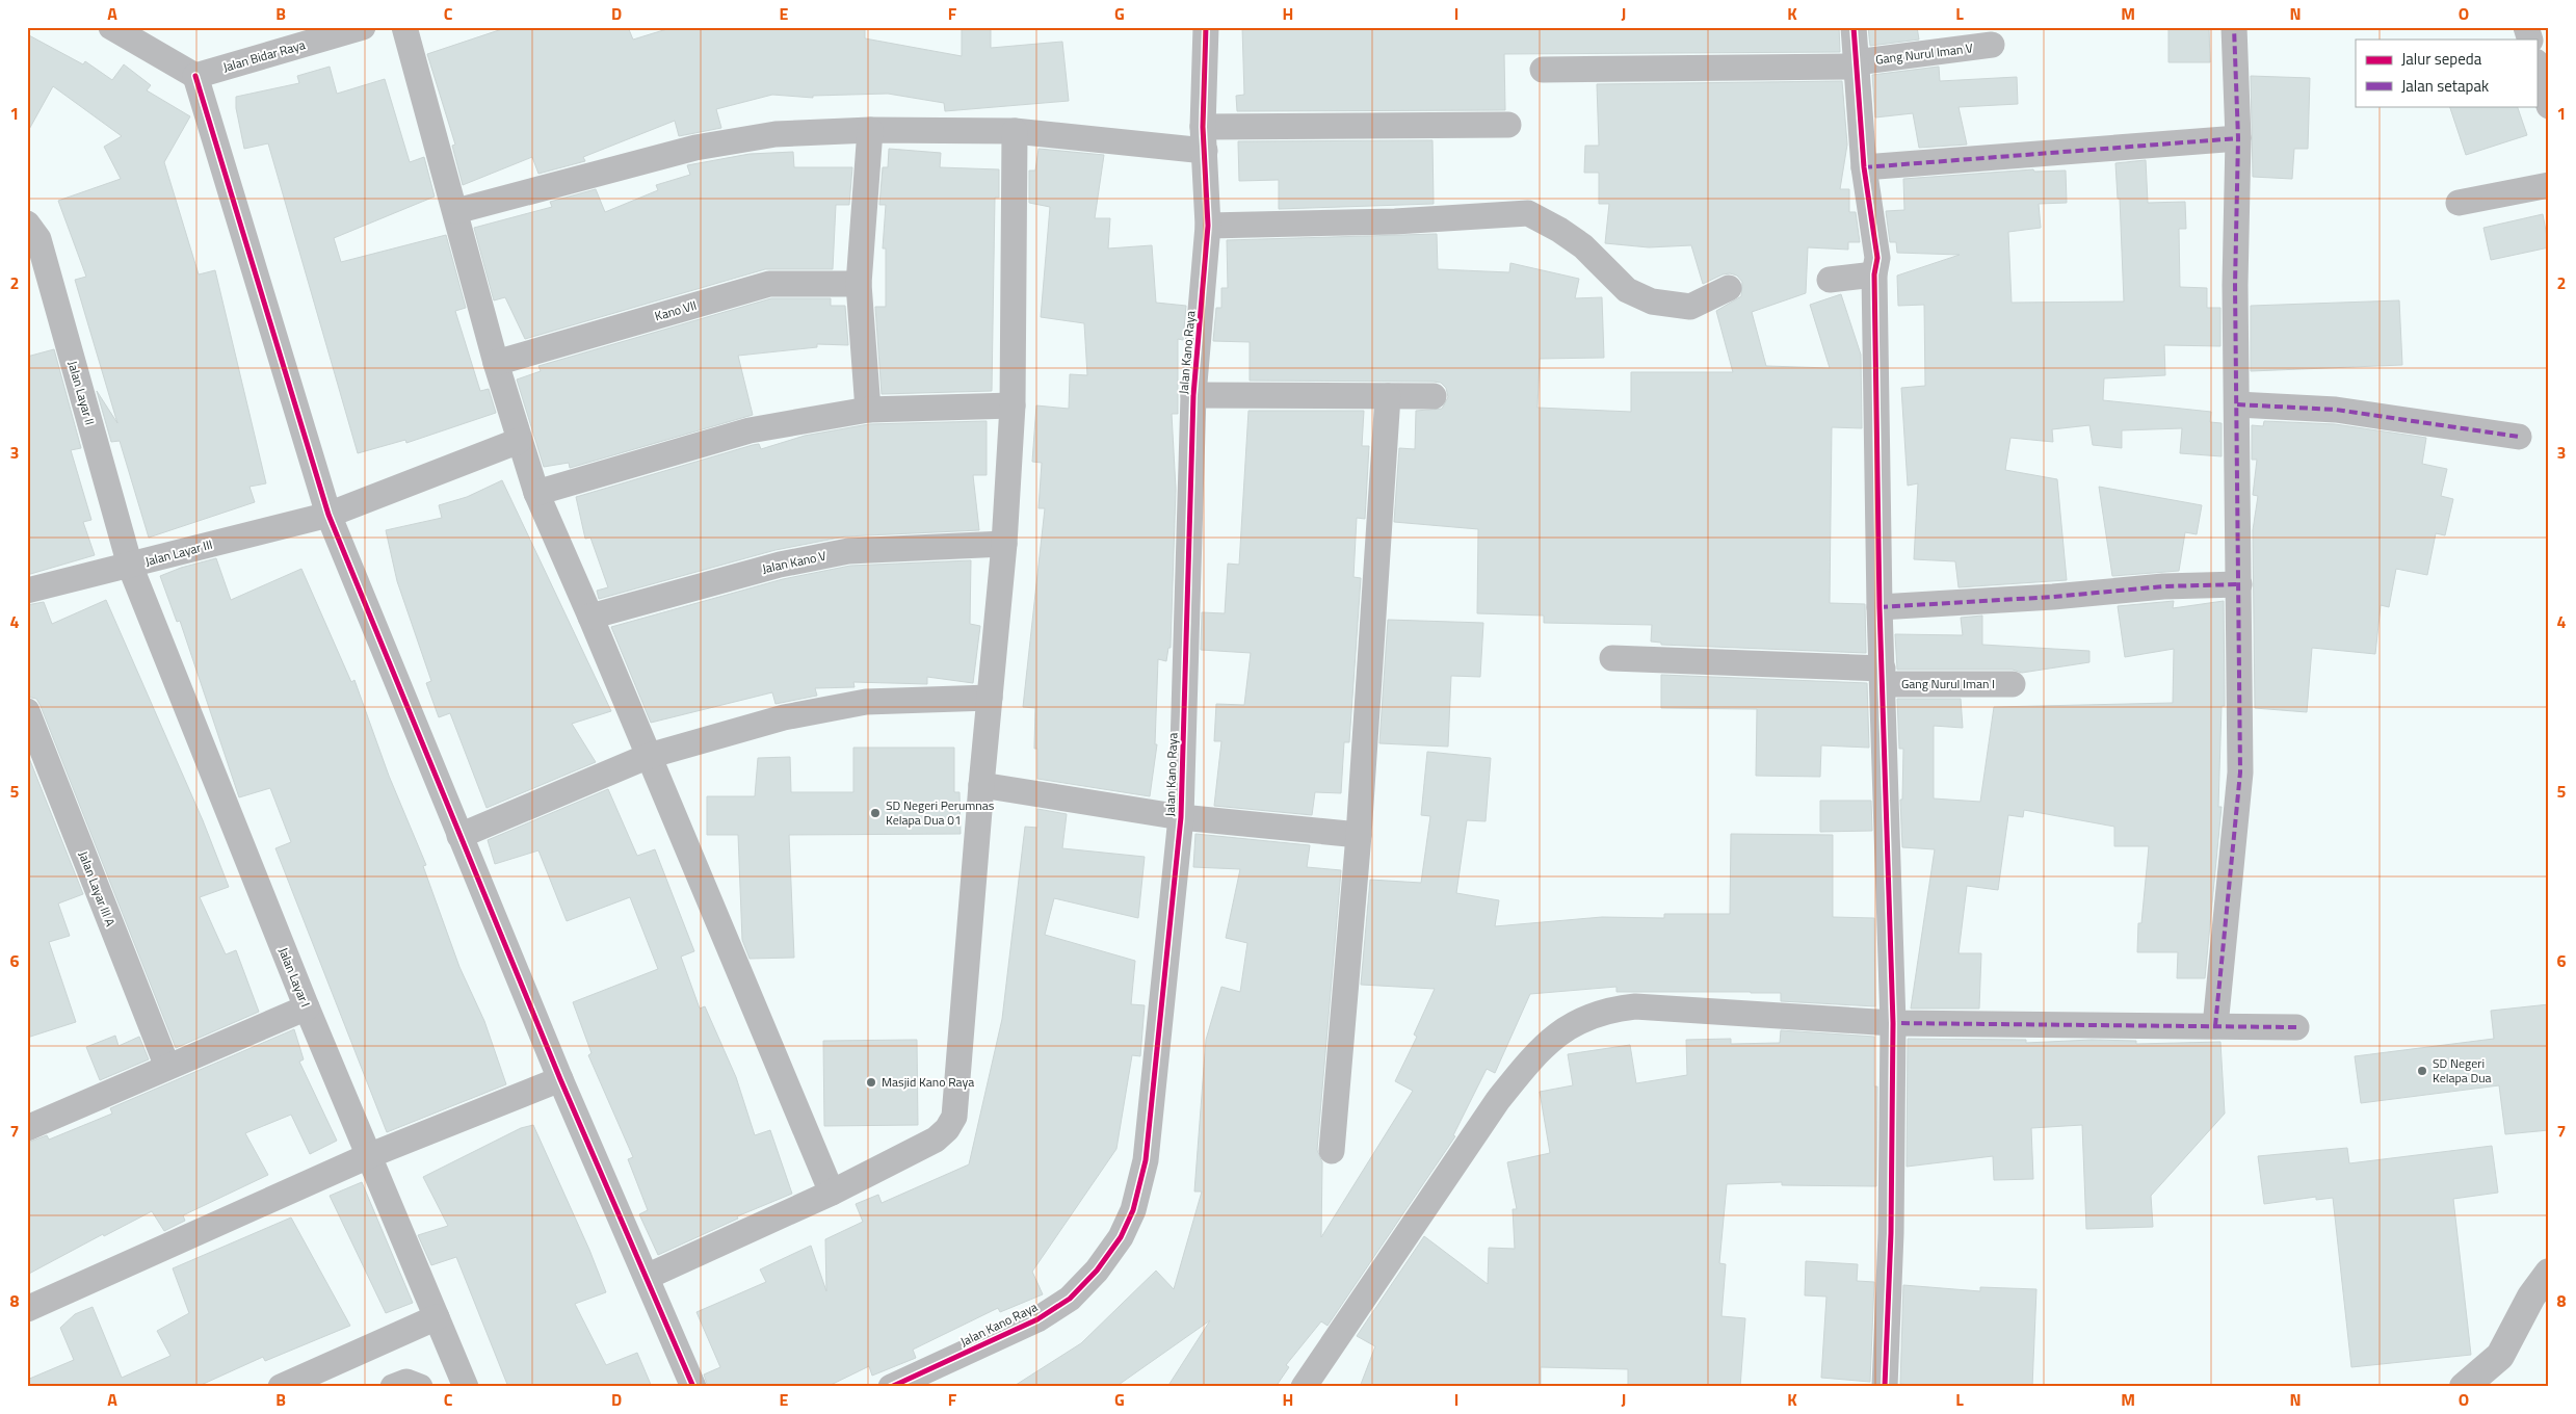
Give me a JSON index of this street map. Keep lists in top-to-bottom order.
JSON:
{
  "streets": {
    "street": [
      "Gang Nurul Iman V",
      "Jalan Bidar Raya",
      "Kano VII",
      "Jalan Kano Raya",
      "Jalan Layar II",
      "Jalan Layar III",
      "Jalan Kano V",
      "Gang Nurul Iman I",
      "Jalan Layar III A",
      "Jalan Layar I"
    ]
  },
  "crossings": [
    ["Jalan Layar II", "Jalan Layar III"],
    ["Jalan Layar II", "Jalan Layar I"],
    ["Jalan Layar III", "Jalan Layar I"]
  ],
  "places": ["SD Negeri Perumnas Kelapa Dua 01", "SD Negeri Kelapa Dua", "Masjid Kano Raya"],
  "legend": ["Jalur sepeda", "Jalan setapak"],
  "grid": {
    "columns": [
      "A",
      "B",
      "C",
      "D",
      "E",
      "F",
      "G",
      "H",
      "I",
      "J",
      "K",
      "L",
      "M",
      "N",
      "O"
    ],
    "rows": [
      "1",
      "2",
      "3",
      "4",
      "5",
      "6",
      "7",
      "8"
    ]
  }
}
